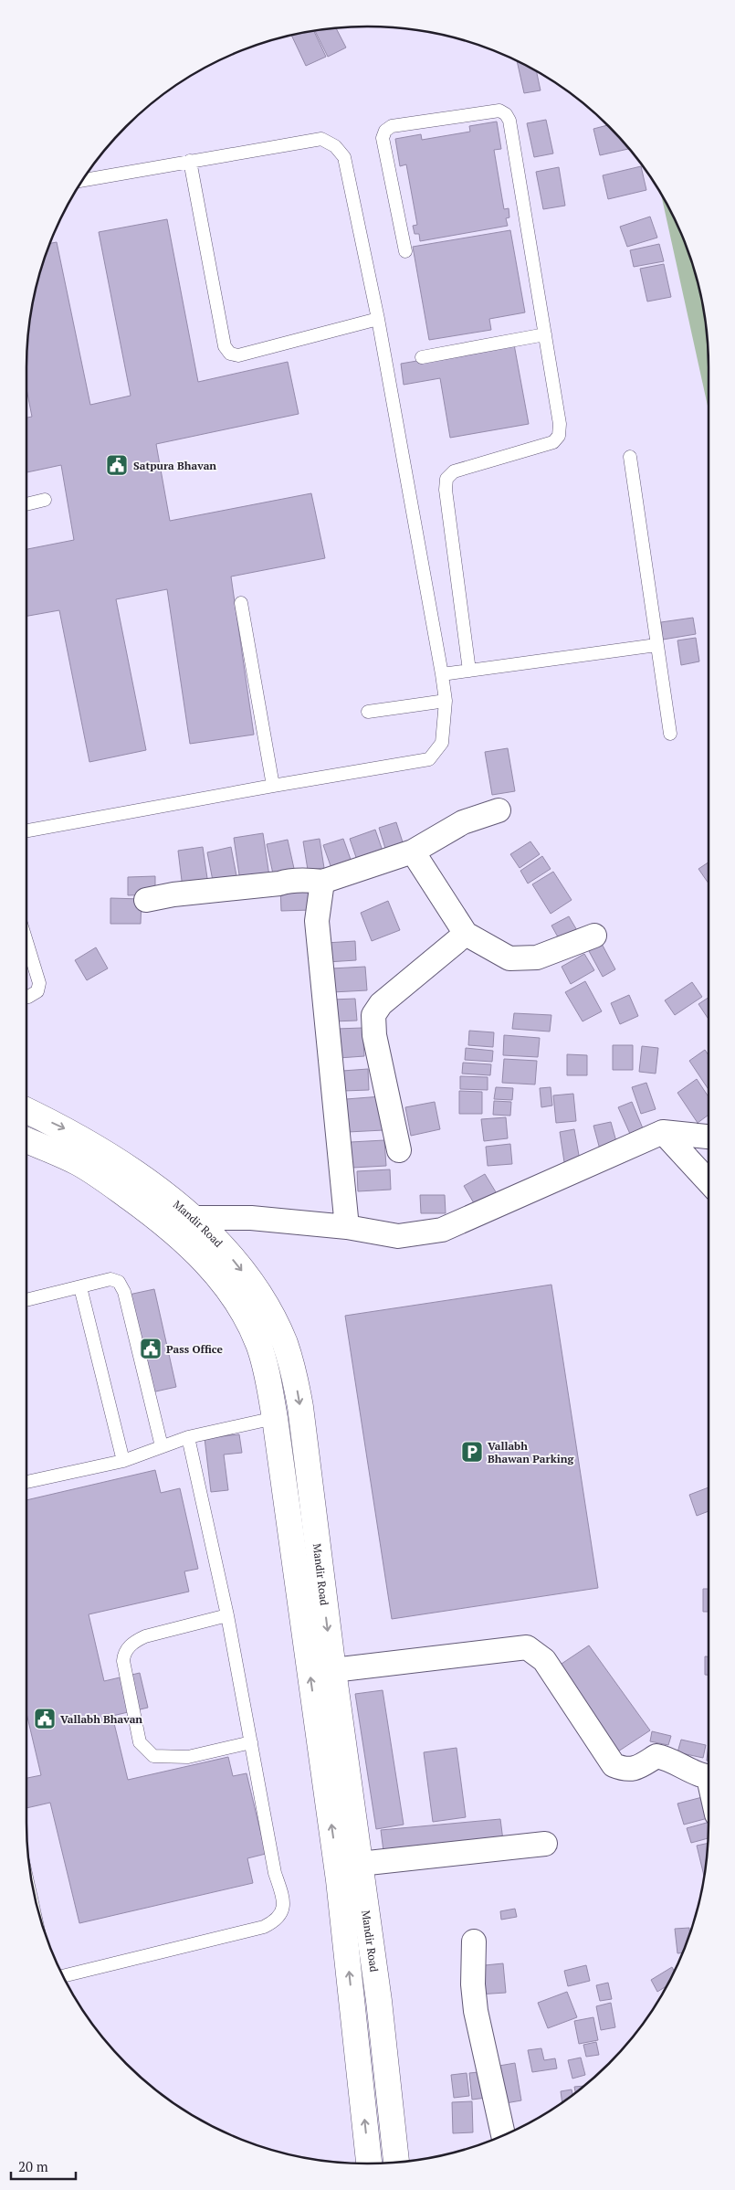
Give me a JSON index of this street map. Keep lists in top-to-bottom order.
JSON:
{
  "streets": {
    "street": ["Mandir Road"]
  },
  "places": {
    "public building": ["Satpura Bhavan", "Pass Office", "Vallabh Bhavan"],
    "parking": ["Vallabh Bhawan Parking"]
  },
  "scale_bar": "20 m"
}
